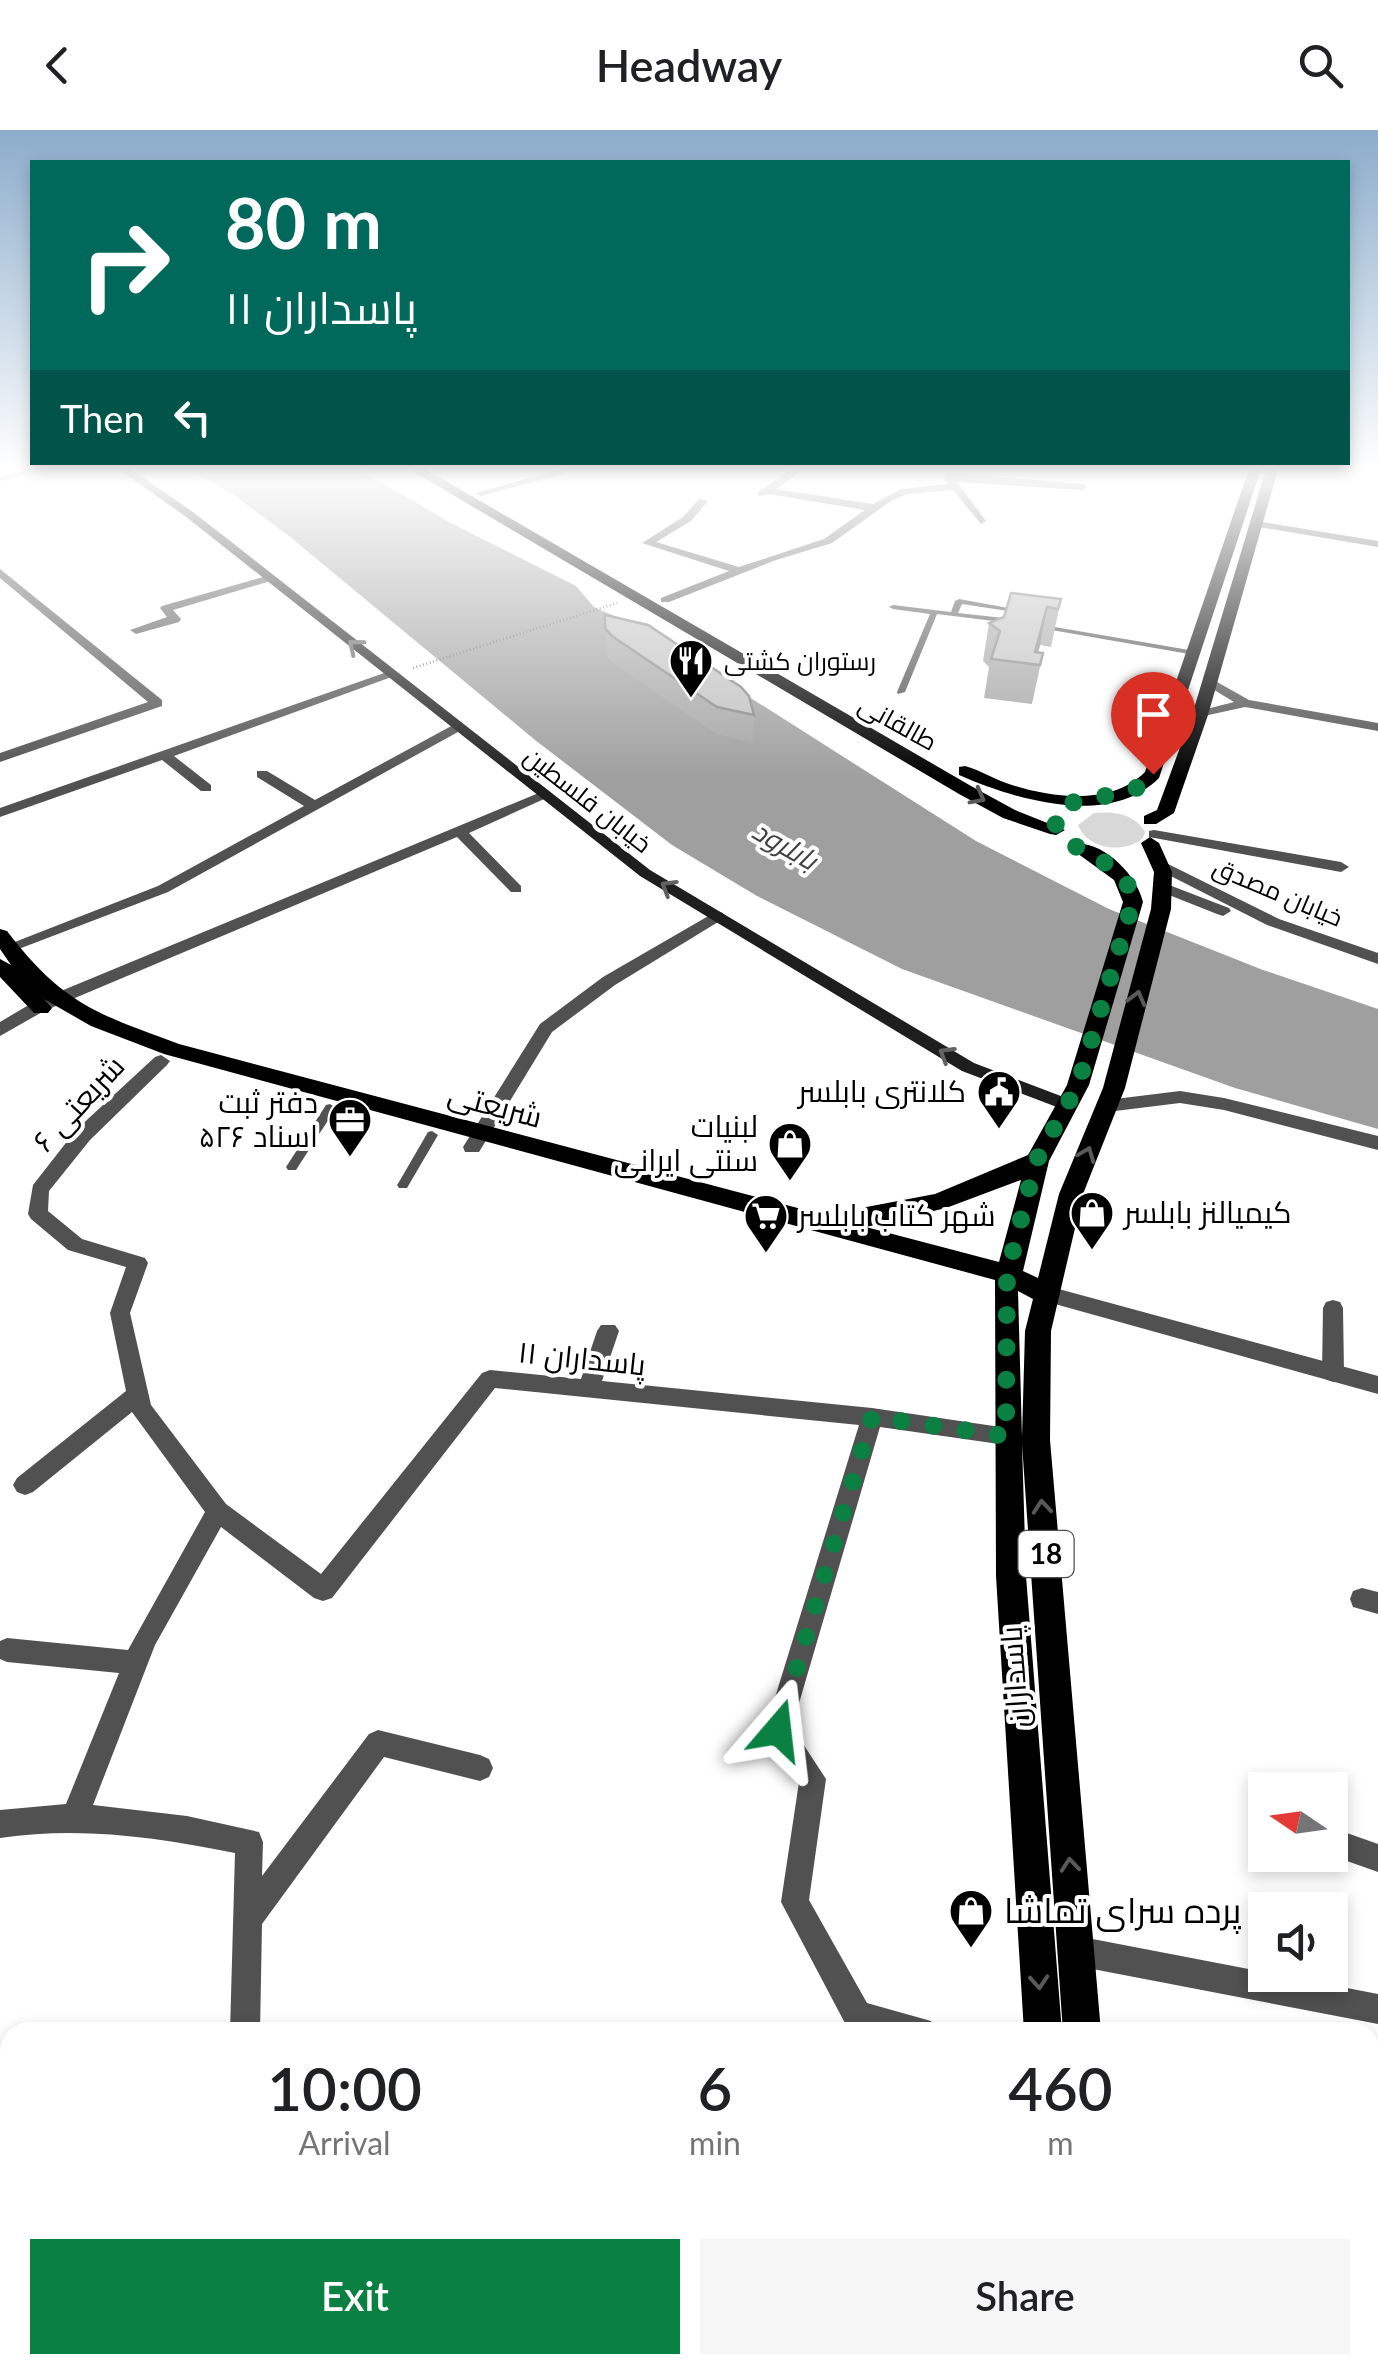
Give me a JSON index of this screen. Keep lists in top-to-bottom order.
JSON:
{
  "streets": {
    "main road": [
      "طالقانی",
      "خیابان فلسطین",
      "شریعتی",
      "18",
      "پاسداران"
    ],
    "street": ["خیابان مصدق", "شریعتی ۶", "پاسداران ۱۱"]
  },
  "crossings": [
    ["طالقانی", "پاسداران"],
    ["خیابان فلسطین", "پاسداران"],
    ["خیابان مصدق", "پاسداران"],
    ["شریعتی ۶", "شریعتی"],
    ["شریعتی ۶", "پاسداران ۱۱"],
    ["شریعتی", "پاسداران"],
    ["پاسداران ۱۱", "پاسداران"]
  ],
  "one_way": ["خیابان فلسطین"],
  "water": ["بابلرود"],
  "places": {
    "restaurant": ["رستوران کشتی"],
    "public building": ["کلانتری بابلسر"],
    "office": ["دفتر ثبت اسناد ۵۲۶"],
    "shop": ["لبنیات سنتی ایرانی", "کیمیالنز بابلسر", "پرده سرای تماشا"],
    "supermarket": ["شهر کتاب بابلسر"]
  },
  "north": "left",
  "page": {
    "header": "Headway",
    "turn": ["80 m", "پاسداران ۱۱"],
    "then": "Then",
    "eta": [
      "10:00",
      "Arrival",
      "6",
      "min",
      "460",
      "m"
    ],
    "buttons": ["Exit", "Share"]
  }
}
